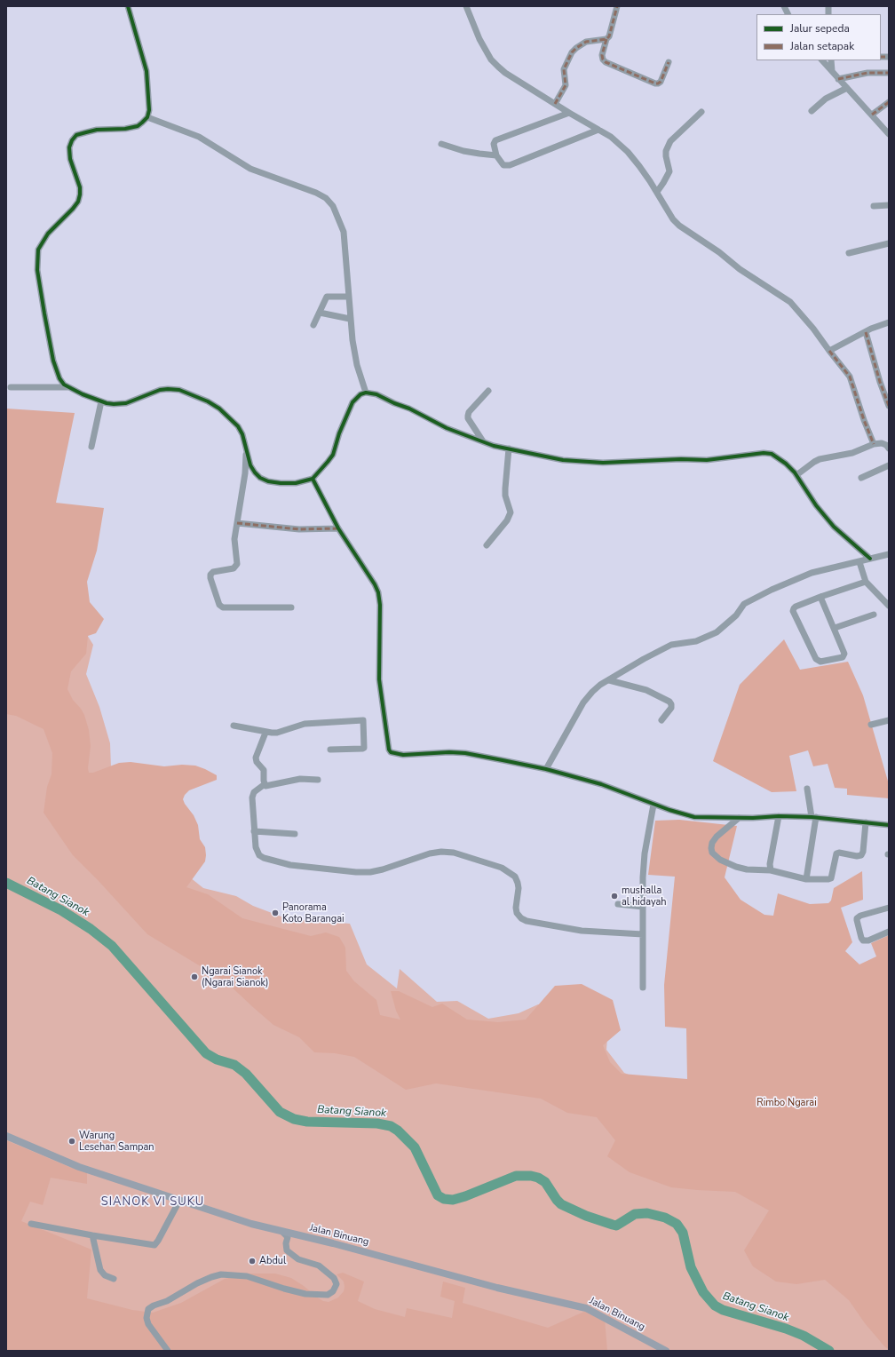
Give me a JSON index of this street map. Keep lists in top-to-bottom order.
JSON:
{
  "streets": {
    "main road": ["Jalan Binuang"]
  },
  "districts": ["SIANOK VI SUKU"],
  "water": ["Batang Sianok"],
  "parks": ["Rimbo Ngarai"],
  "places": [
    "mushalla al hidayah",
    "Panorama Koto Barangai",
    "Ngarai Sianok (Ngarai Sianok)",
    "Warung Lesehan Sampan",
    "Abdul"
  ],
  "legend": ["Jalur sepeda", "Jalan setapak"]
}
